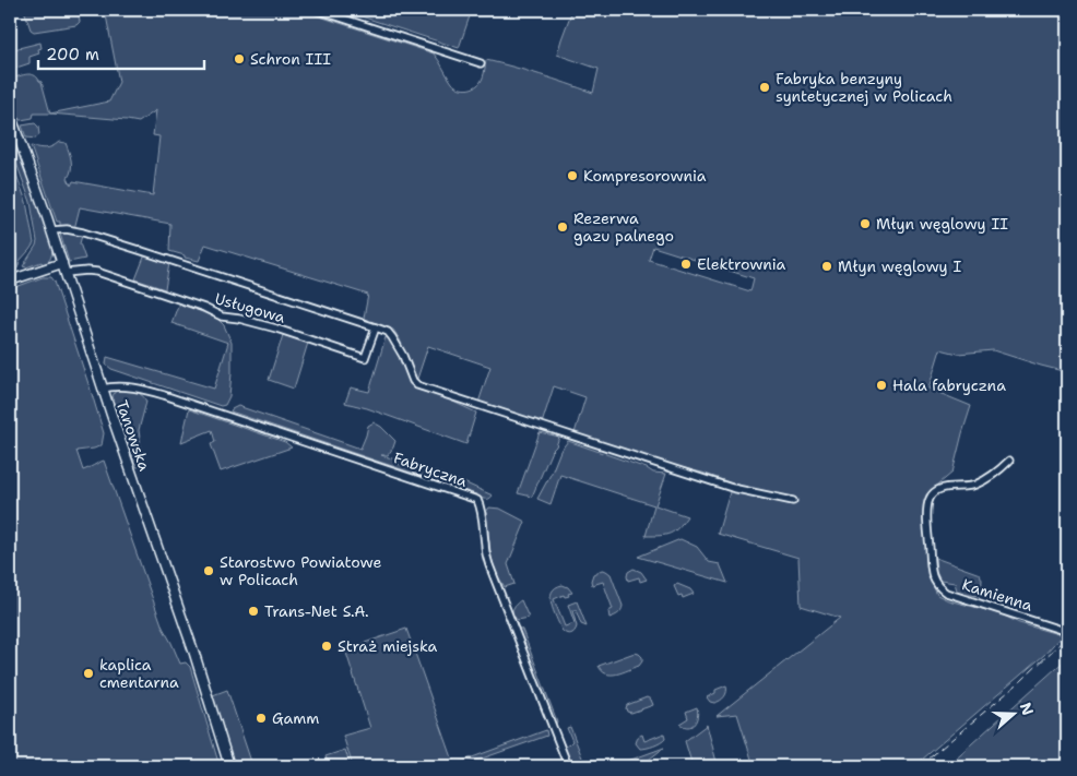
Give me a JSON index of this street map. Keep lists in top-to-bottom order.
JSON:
{
  "streets": {
    "main road": ["Tanowska"],
    "street": ["Usługowa", "Fabryczna", "Kamienna"]
  },
  "crossings": [
    ["Usługowa", "Tanowska"],
    ["Tanowska", "Fabryczna"]
  ],
  "places": [
    "Schron III",
    "Fabryka benzyny syntetycznej w Policach",
    "Kompresorownia",
    "Młyn węglowy II",
    "Rezerwa gazu palnego",
    "Elektrownia",
    "Młyn węglowy I",
    "Hala fabryczna",
    "Starostwo Powiatowe w Policach",
    "Trans-Net S.A.",
    "Straż miejska",
    "kaplica cmentarna",
    "Gamm"
  ],
  "scale_bar": "200 m",
  "north": "right"
}
